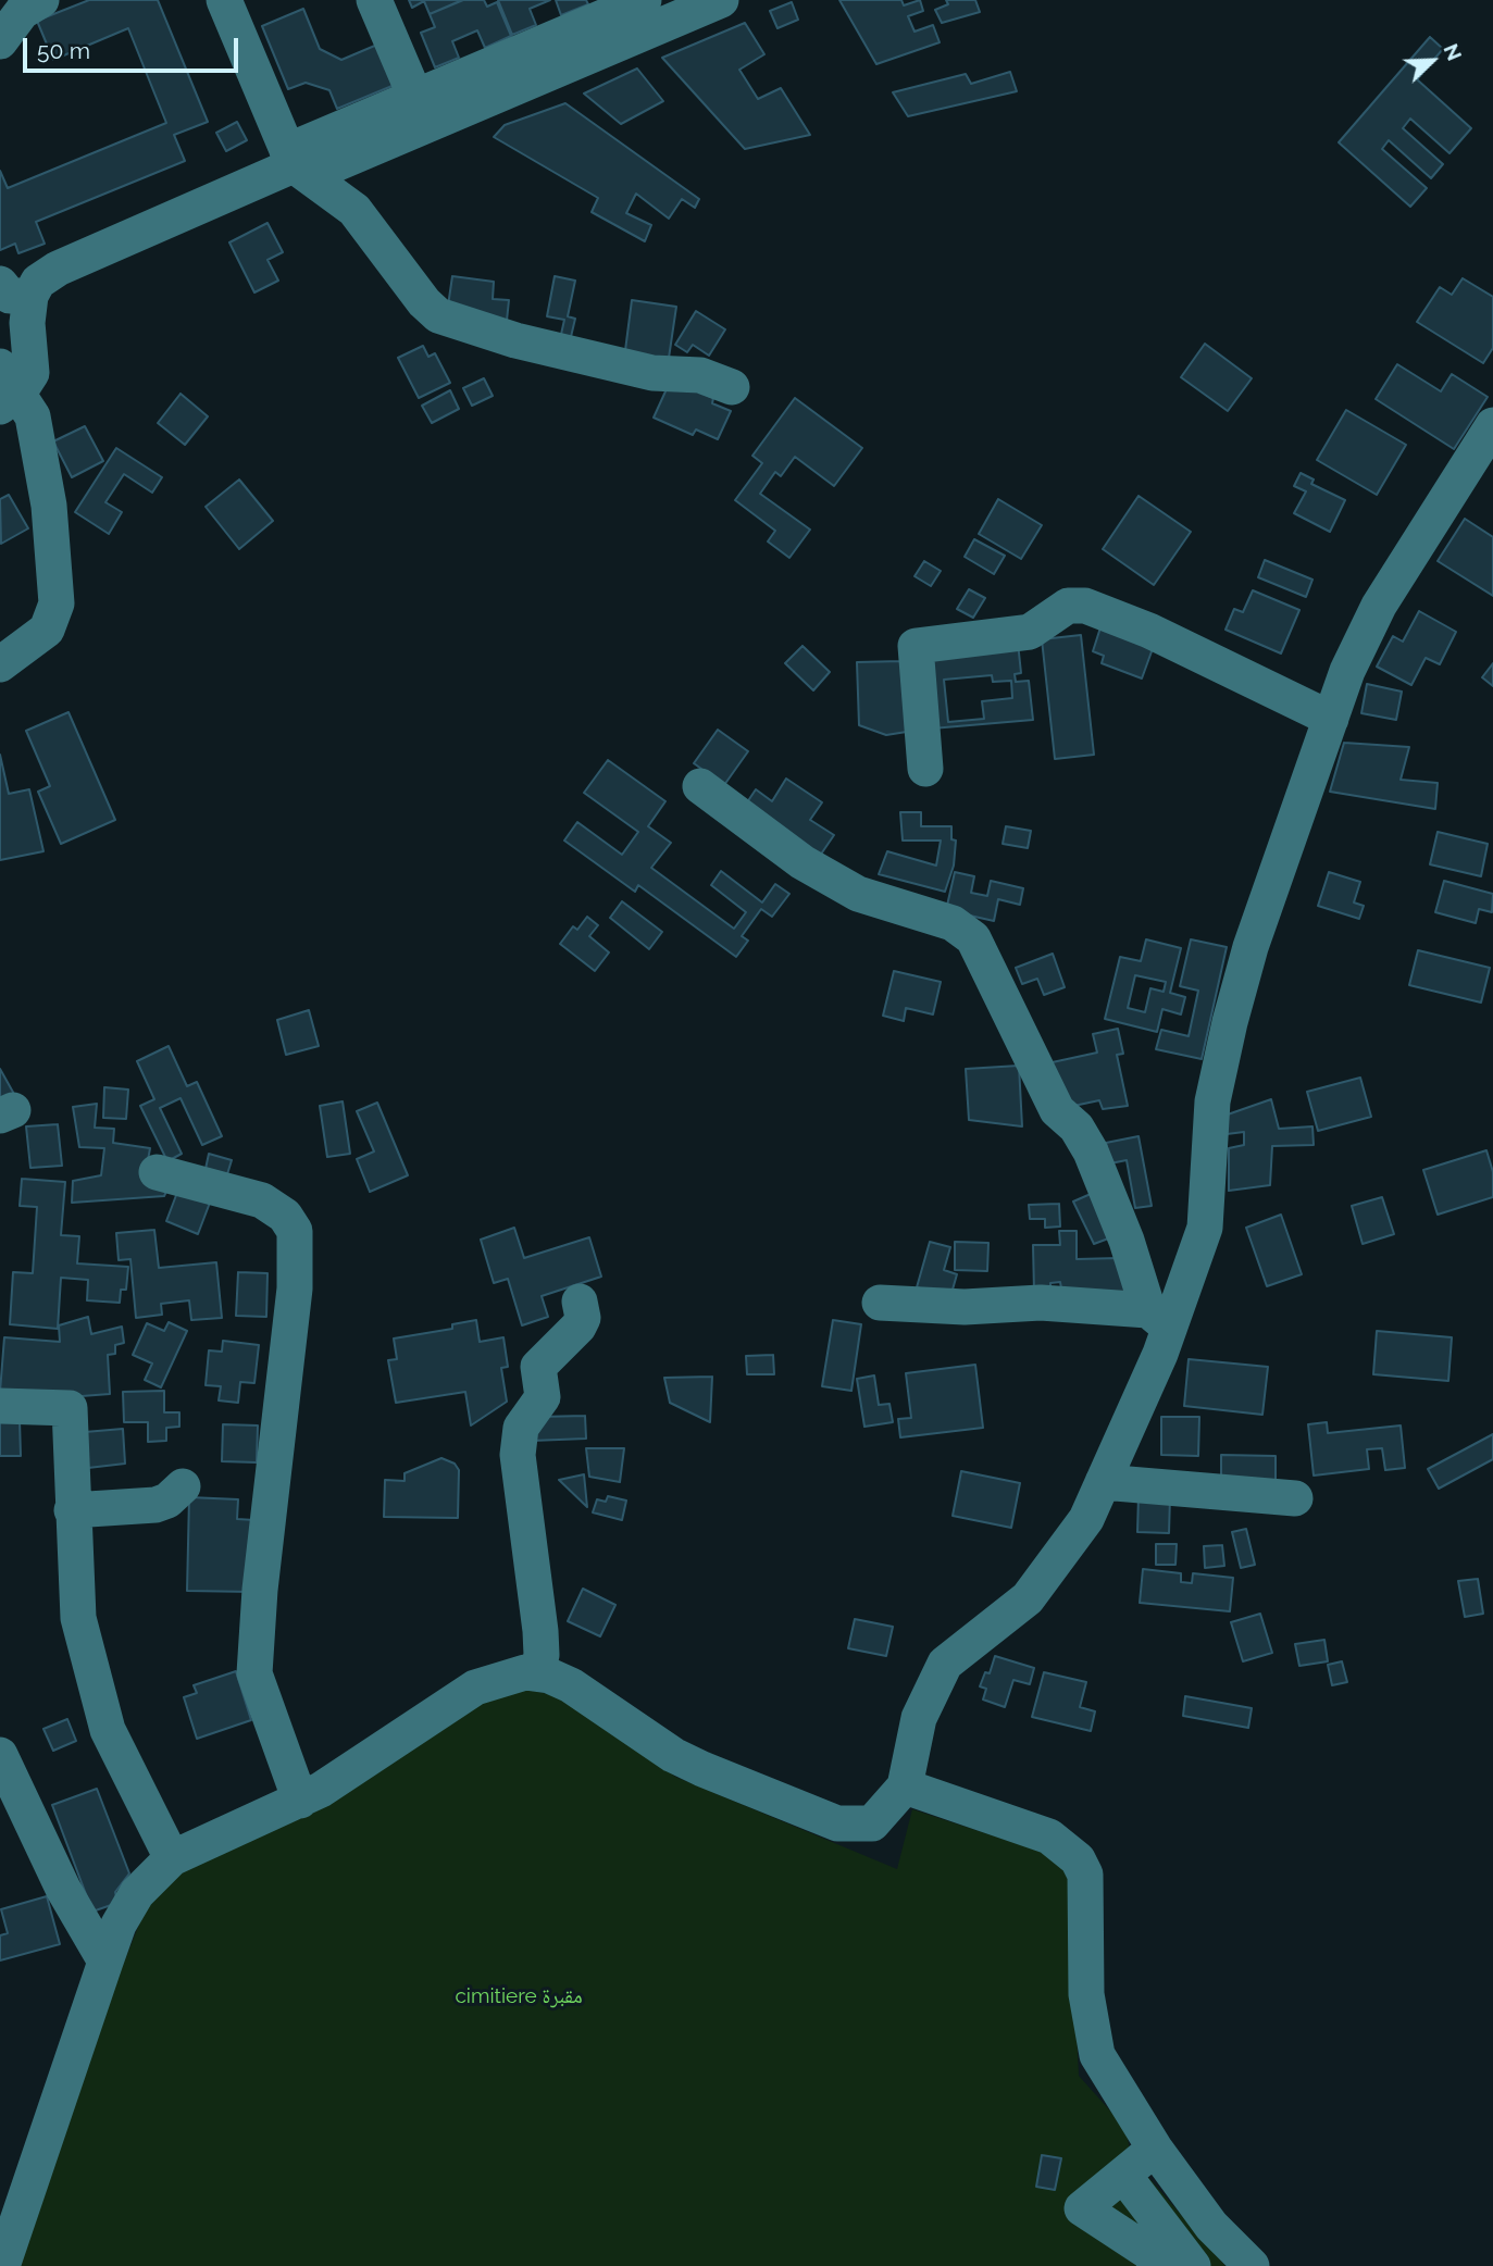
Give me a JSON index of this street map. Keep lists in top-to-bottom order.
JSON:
{
  "parks": ["cimitiere مقبرة"],
  "scale_bar": "50 m",
  "north": "top right"
}
